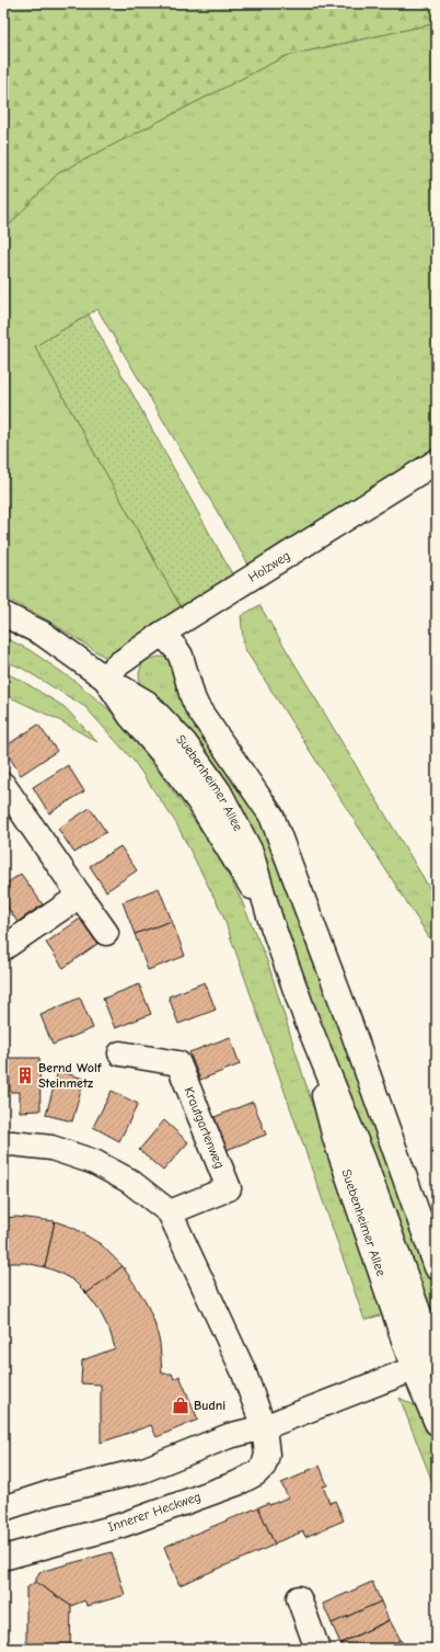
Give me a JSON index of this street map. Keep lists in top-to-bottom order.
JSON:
{
  "streets": {
    "street": [
      "Holzweg",
      "Suebenheimer Allee",
      "Krautgartenweg",
      "Innerer Heckweg"
    ]
  },
  "crossings": [
    ["Holzweg", "Suebenheimer Allee"]
  ],
  "places": {
    "building": ["Bernd Wolf Steinmetz"],
    "shop": ["Budni"]
  }
}
